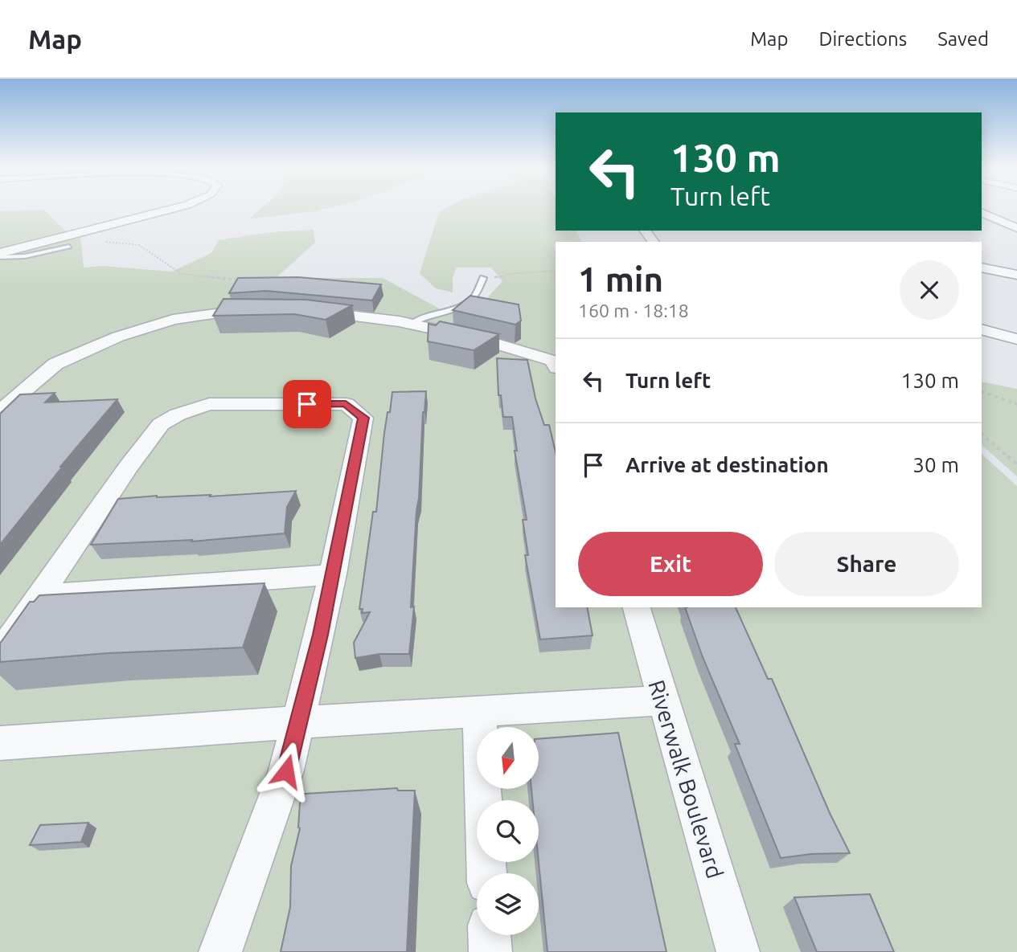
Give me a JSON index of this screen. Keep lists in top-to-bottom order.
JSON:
{
  "streets": {
    "street": ["Riverwalk Boulevard"]
  },
  "north": "bottom",
  "page": {
    "header": "Map",
    "nav": ["Map", "Directions", "Saved"],
    "turn": ["130 m", "Turn left"],
    "heading": ["1 min", "160 m · 18:18"],
    "list": [
      {
        "name": "Turn left",
        "value": "130 m"
      },
      {
        "name": "Arrive at destination",
        "value": "30 m"
      }
    ],
    "buttons": ["Exit", "Share"]
  }
}
